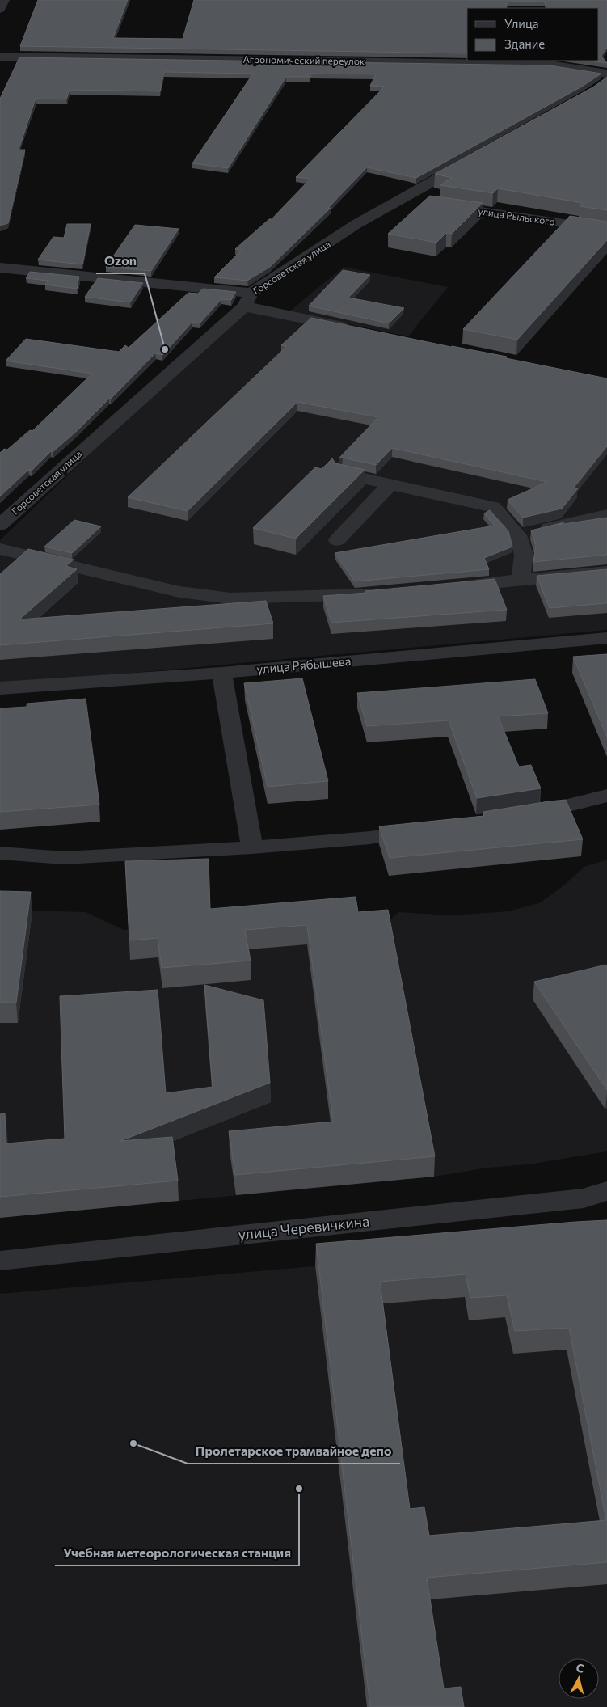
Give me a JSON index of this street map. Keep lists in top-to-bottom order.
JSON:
{
  "streets": {
    "street": [
      "Агрономический переулок",
      "улица Рыльского",
      "Горсоветская улица",
      "улица Рябышева",
      "улица Черевичкина"
    ]
  },
  "places": ["Ozon", "Пролетарское трамвайное депо", "Учебная метеорологическая станция"],
  "legend": ["Улица", "Здание"],
  "north": "top"
}
